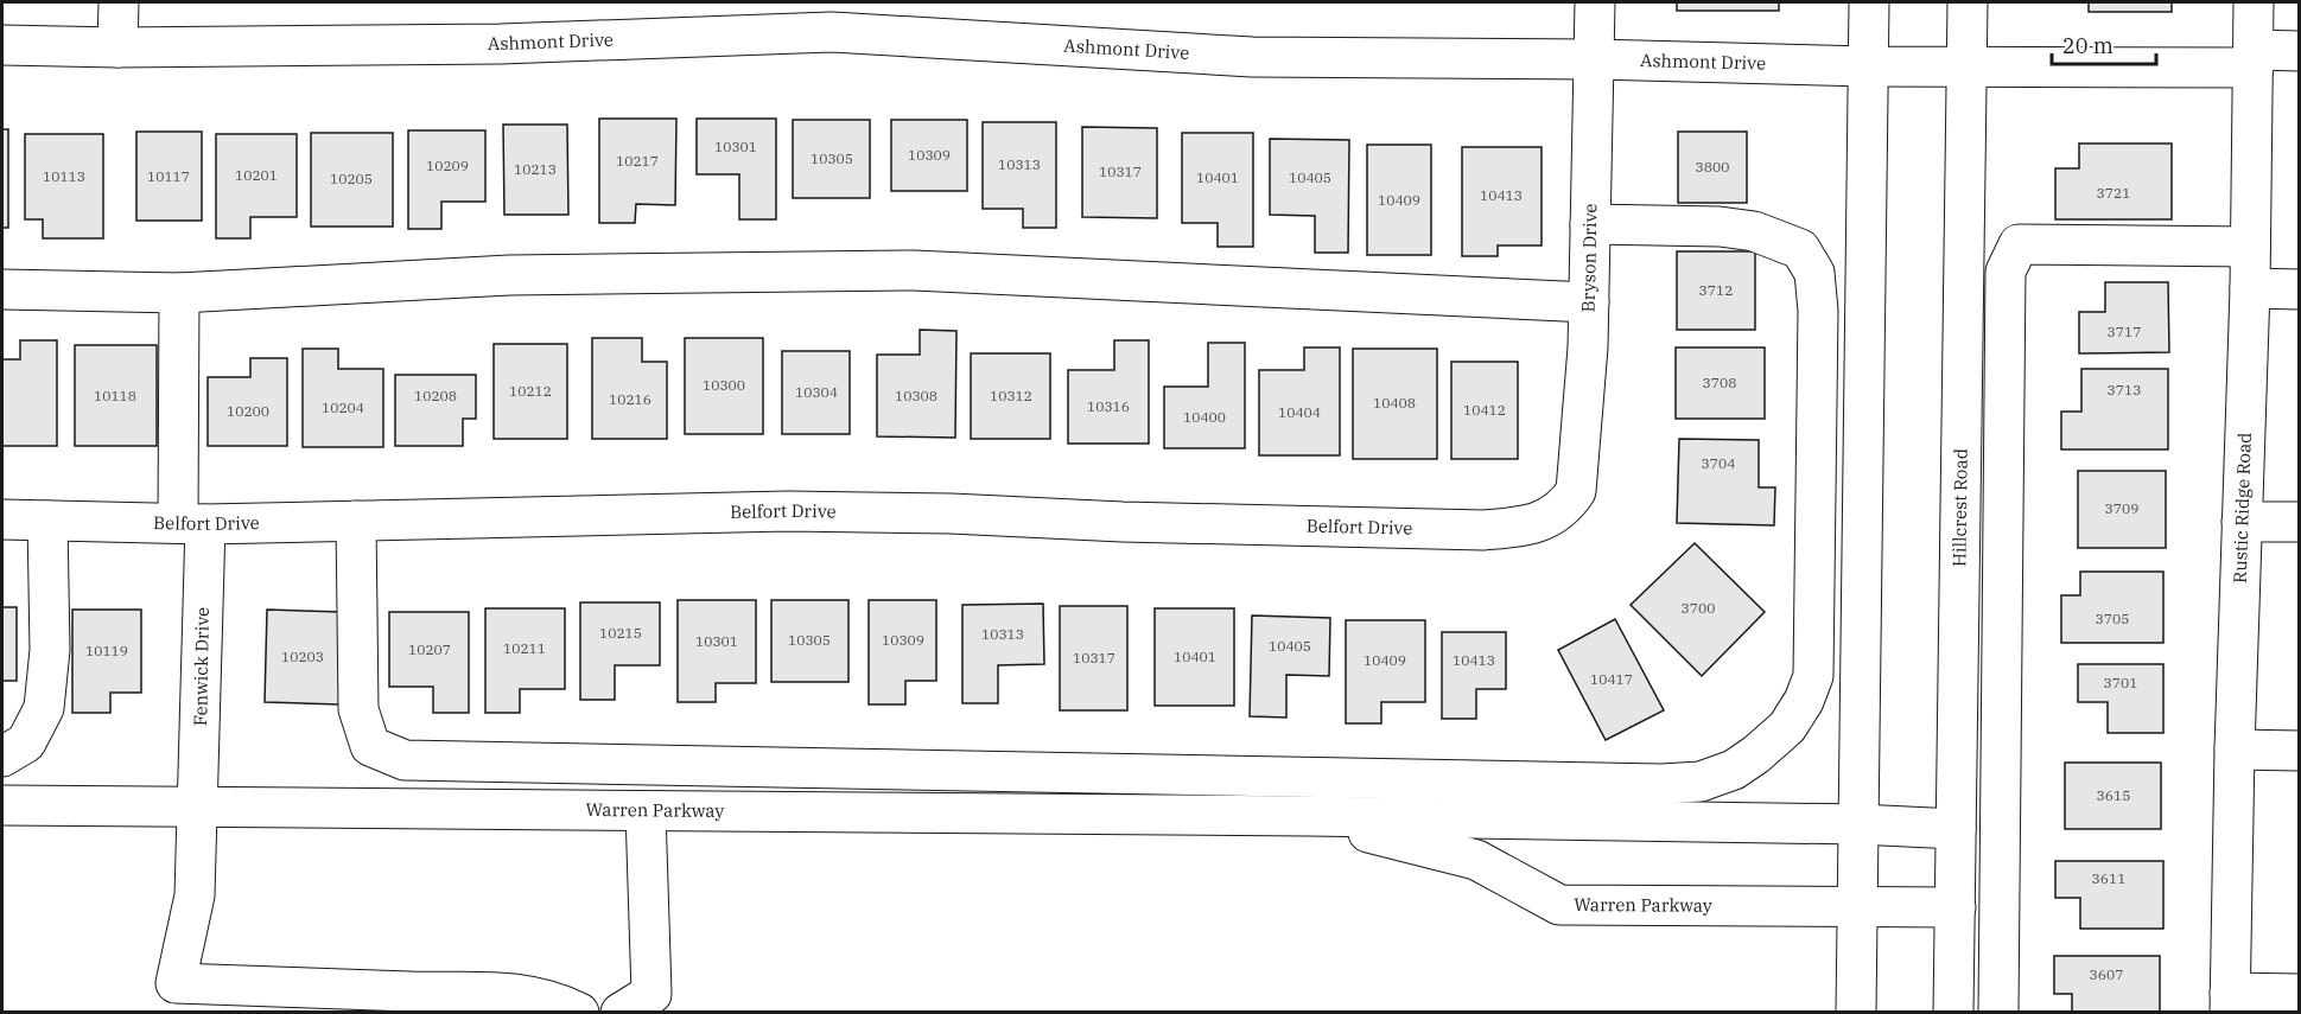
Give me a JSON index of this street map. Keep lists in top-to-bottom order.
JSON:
{
  "streets": {
    "street": [
      "Ashmont Drive",
      "Bryson Drive",
      "Hillcrest Road",
      "Rustic Ridge Road",
      "Belfort Drive",
      "Fenwick Drive",
      "Warren Parkway"
    ]
  },
  "crossings": [
    ["Ashmont Drive", "Bryson Drive"],
    ["Ashmont Drive", "Hillcrest Road"],
    ["Ashmont Drive", "Rustic Ridge Road"],
    ["Bryson Drive", "Belfort Drive"],
    ["Hillcrest Road", "Warren Parkway"],
    ["Belfort Drive", "Fenwick Drive"],
    ["Fenwick Drive", "Warren Parkway"]
  ],
  "house_numbers": [
    "10301",
    "10309",
    "10305",
    "10217",
    "10313",
    "10209",
    "3800",
    "10213",
    "10317",
    "10201",
    "10113",
    "10117",
    "10401",
    "10405",
    "10205",
    "3721",
    "10413",
    "10409",
    "3712",
    "3717",
    "3708",
    "10300",
    "3713",
    "10212",
    "10304",
    "10118",
    "10208",
    "10308",
    "10312",
    "10216",
    "10408",
    "10316",
    "10204",
    "10412",
    "10200",
    "10404",
    "10400",
    "3704",
    "3709",
    "3700",
    "3705",
    "10215",
    "10313",
    "10305",
    "10309",
    "10301",
    "10405",
    "10211",
    "10207",
    "10119",
    "10203",
    "10401",
    "10317",
    "10409",
    "10413",
    "10417",
    "3701",
    "3615",
    "3611",
    "3607"
  ],
  "scale_bar": "20 m"
}
